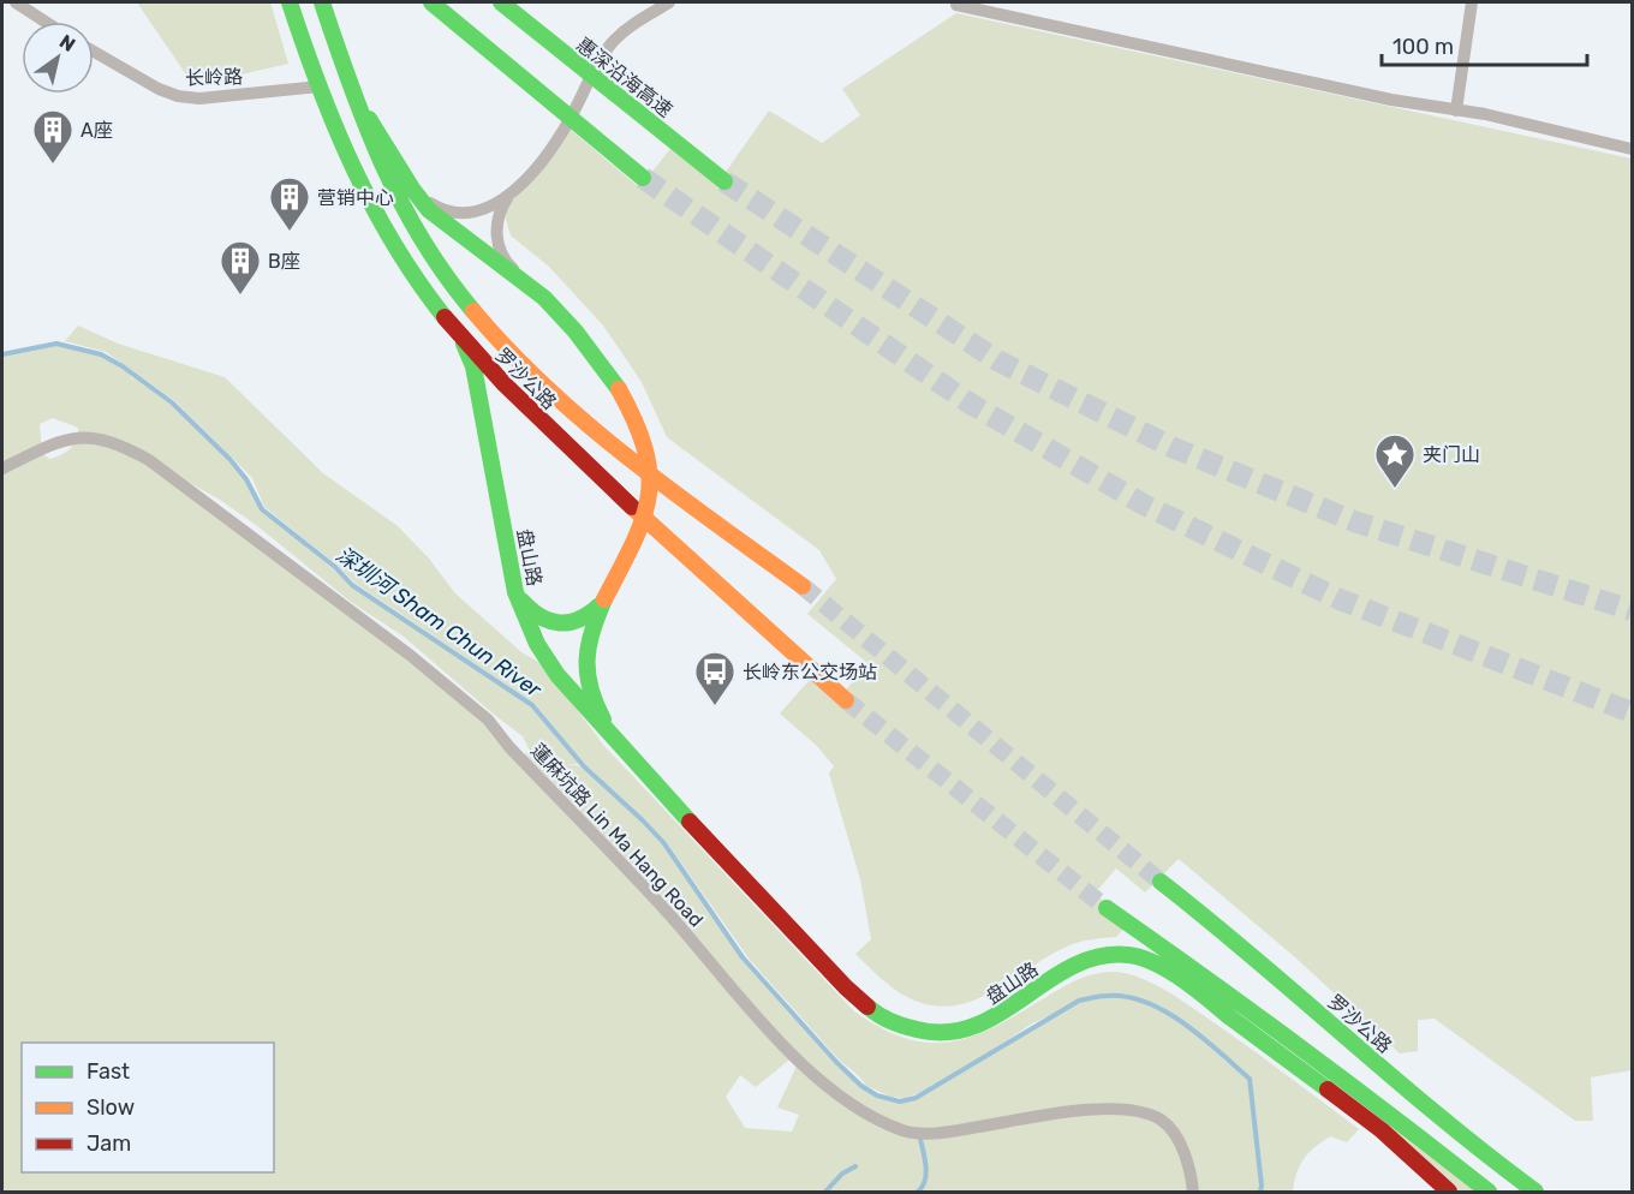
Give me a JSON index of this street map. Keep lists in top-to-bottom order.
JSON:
{
  "streets": {
    "main road": ["惠深沿海高速", "罗沙公路", "盘山路"],
    "street": ["长岭路", "蓮麻坑路 Lin Ma Hang Road"]
  },
  "crossings": [
    ["长岭路", "罗沙公路"],
    ["罗沙公路", "盘山路"]
  ],
  "water": ["深圳河 Sham Chun River"],
  "places": {
    "building": ["A座", "营销中心", "B座"],
    "place": ["夹门山"],
    "bus stop": ["长岭东公交场站"]
  },
  "legend": ["Fast", "Slow", "Jam"],
  "scale_bar": "100 m",
  "north": "top right"
}
